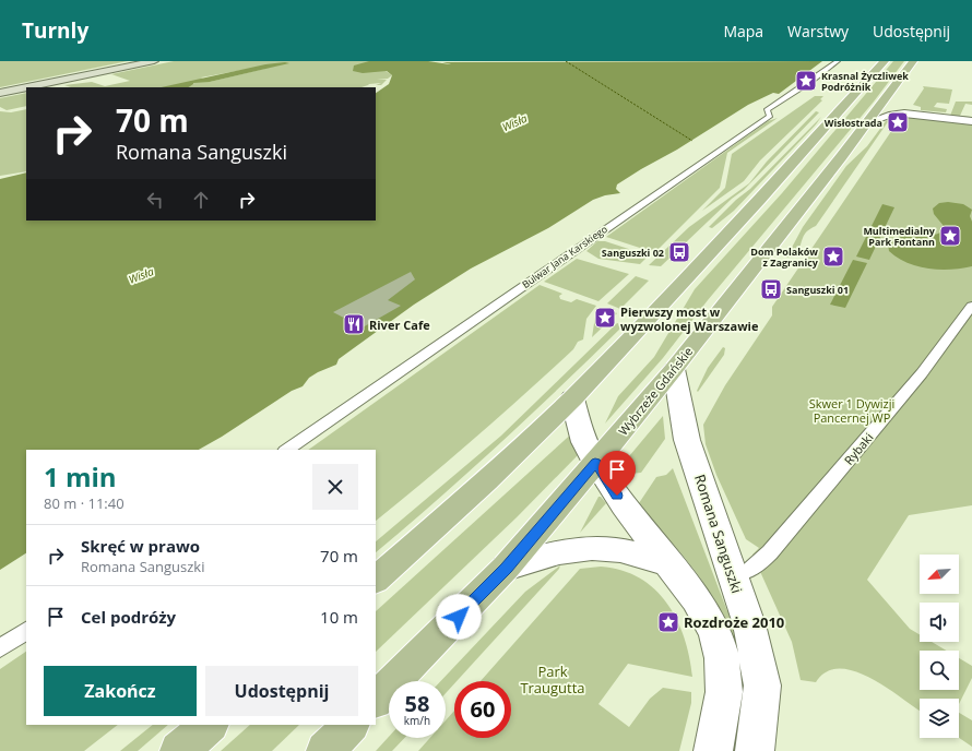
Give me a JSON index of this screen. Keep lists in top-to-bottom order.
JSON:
{
  "streets": {
    "main road": ["Wybrzeże Gdańskie"],
    "street": ["Bulwar Jana Karskiego", "Rybaki", "Romana Sanguszki"]
  },
  "crossings": [
    ["Wybrzeże Gdańskie", "Romana Sanguszki"],
    ["Rybaki", "Romana Sanguszki"]
  ],
  "water": ["Wisła"],
  "parks": ["Skwer 1 Dywizji Pancernej WP", "Park Traugutta"],
  "places": {
    "place": [
      "Krasnal Życzliwek Podróżnik",
      "Wisłostrada",
      "Multimedialny Park Fontann",
      "Dom Polaków z Zagranicy",
      "Pierwszy most w wyzwolonej Warszawie",
      "Rozdroże 2010"
    ],
    "bus stop": ["Sanguszki 02", "Sanguszki 01"],
    "restaurant": ["River Cafe"]
  },
  "north": "bottom left",
  "page": {
    "header": "Turnly",
    "nav": ["Mapa", "Warstwy", "Udostępnij"],
    "turn": ["70 m", "Romana Sanguszki"],
    "heading": ["1 min", "80 m · 11:40"],
    "list": [
      {
        "name": "Skręć w prawo",
        "note": "Romana Sanguszki",
        "value": "70 m"
      },
      {
        "name": "Cel podróży",
        "value": "10 m"
      }
    ],
    "buttons": ["Zakończ", "Udostępnij"],
    "speed": "58 km/h",
    "limit": "60"
  }
}
